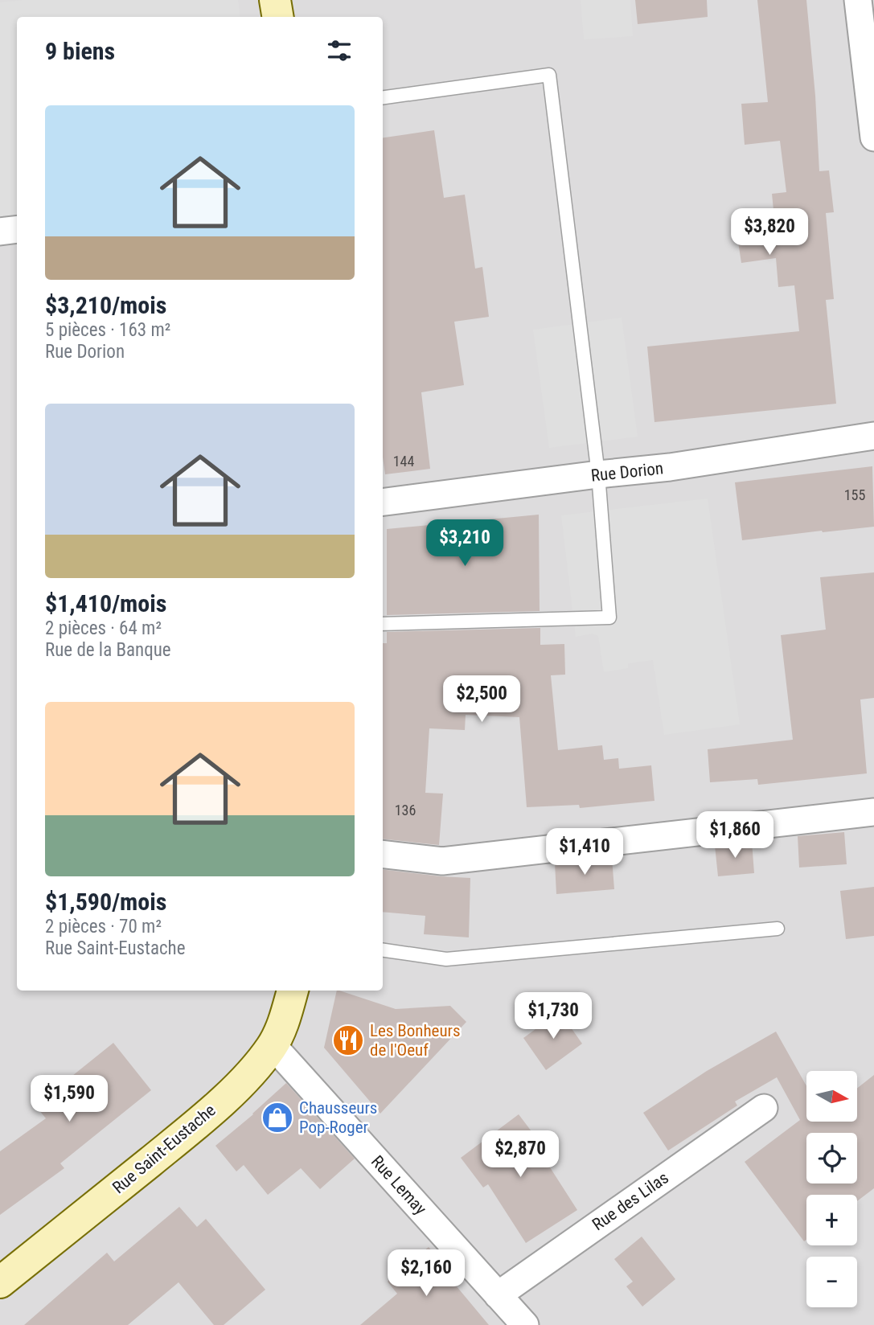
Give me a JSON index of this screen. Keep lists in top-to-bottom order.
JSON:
{
  "streets": {
    "street": [
      "Rue Dorion",
      "Rue Saint-Eustache",
      "Rue Lemay",
      "Rue des Lilas"
    ]
  },
  "crossings": [
    ["Rue Saint-Eustache", "Rue Lemay"],
    ["Rue Lemay", "Rue des Lilas"]
  ],
  "places": {
    "restaurant": ["Les Bonheurs de l'Oeuf"],
    "shop": ["Chausseurs Pop-Roger"]
  },
  "house_numbers": ["144", "155", "136"],
  "north": "right",
  "page": {
    "heading": "9 biens",
    "list": [
      {
        "name": "$3,210/mois",
        "note": "5 pièces · 163 m² · Rue Dorion"
      },
      {
        "name": "$1,410/mois",
        "note": "2 pièces · 64 m² · Rue de la Banque"
      },
      {
        "name": "$1,590/mois",
        "note": "2 pièces · 70 m² · Rue Saint-Eustache"
      }
    ],
    "price": [
      "$3,820",
      "$3,210",
      "$2,500",
      "$1,860",
      "$1,410",
      "$1,730",
      "$1,590",
      "$2,870",
      "$2,160"
    ],
    "map_buttons": ["+", "−"]
  }
}
